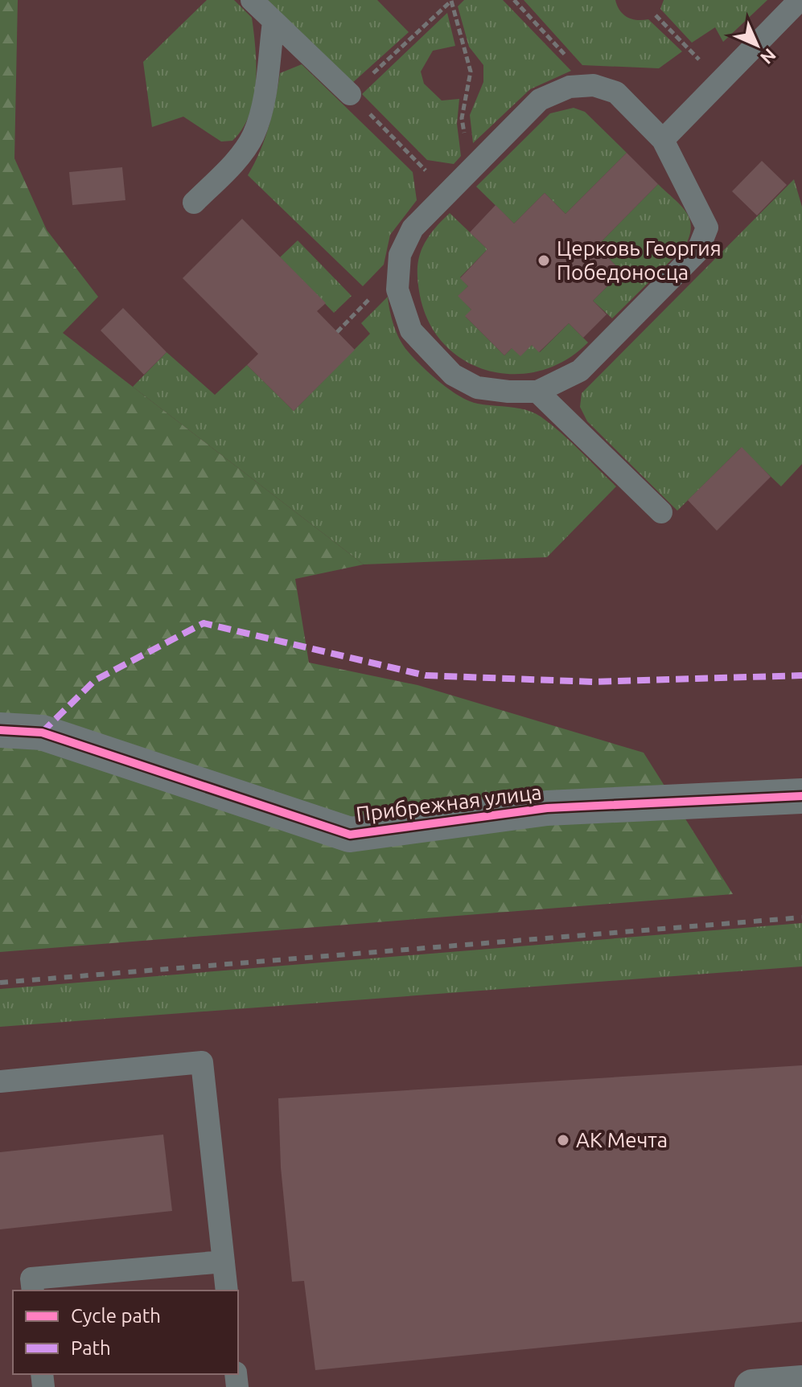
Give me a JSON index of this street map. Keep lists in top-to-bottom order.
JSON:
{
  "streets": {
    "street": ["Прибрежная улица"]
  },
  "places": ["Церковь Георгия Победоносца", "АК Мечта"],
  "legend": ["Cycle path", "Path"],
  "north": "bottom right"
}
